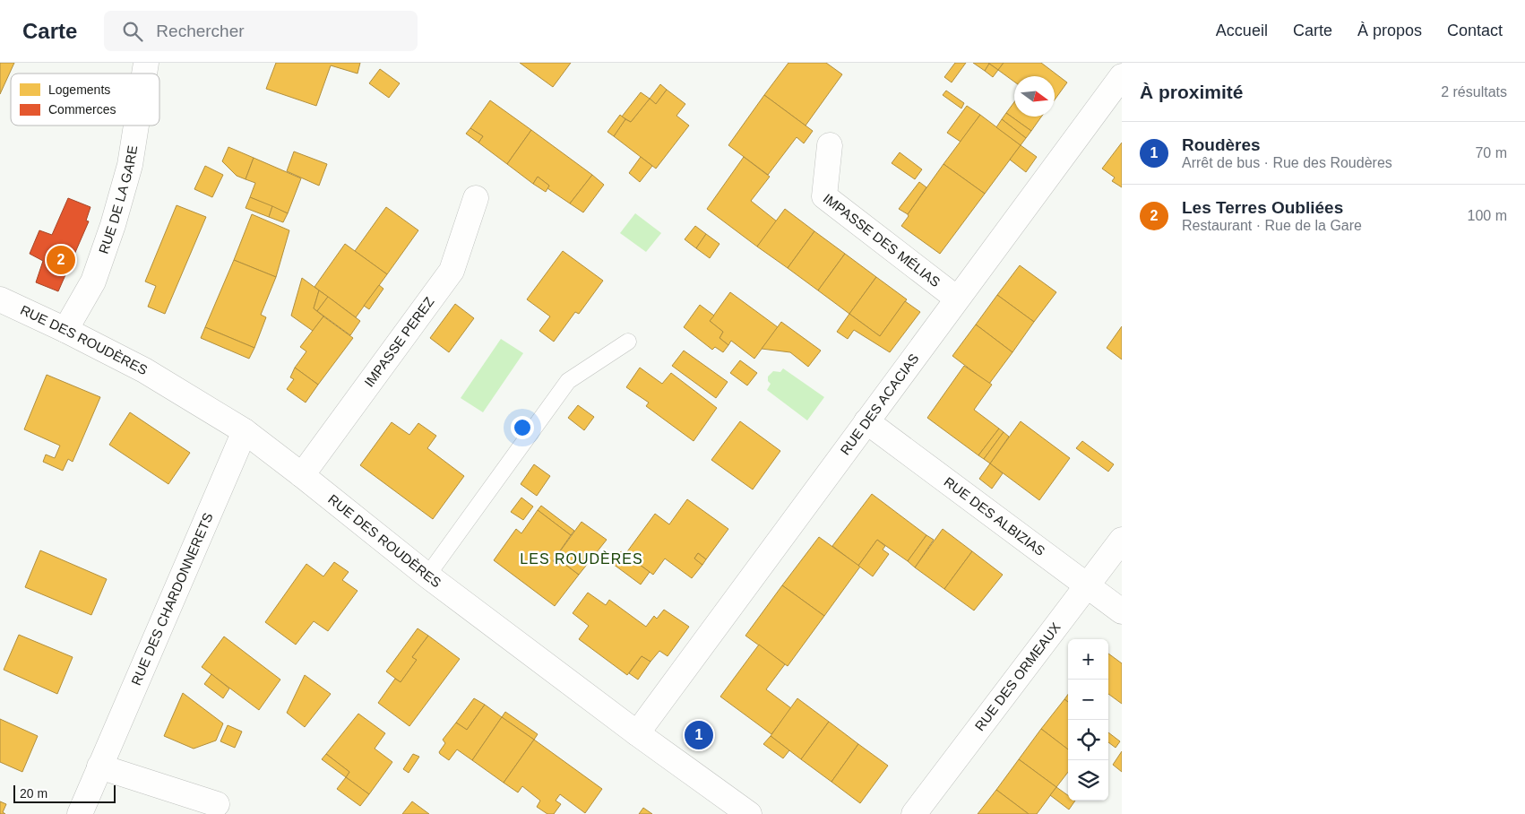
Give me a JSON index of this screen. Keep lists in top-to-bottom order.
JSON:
{
  "streets": {
    "street": [
      "RUE DE LA GARE",
      "IMPASSE DES MÉLIAS",
      "RUE DES ROUDÈRES",
      "IMPASSE PEREZ",
      "RUE DES ACACIAS",
      "RUE DES ALBIZIAS",
      "RUE DES CHARDONNERETS",
      "RUE DES ORMEAUX"
    ]
  },
  "crossings": [
    ["RUE DE LA GARE", "RUE DES ROUDÈRES"],
    ["IMPASSE DES MÉLIAS", "RUE DES ACACIAS"],
    ["RUE DES ROUDÈRES", "IMPASSE PEREZ"],
    ["RUE DES ROUDÈRES", "RUE DES ACACIAS"],
    ["RUE DES ROUDÈRES", "RUE DES CHARDONNERETS"],
    ["RUE DES ACACIAS", "RUE DES ALBIZIAS"],
    ["RUE DES ALBIZIAS", "RUE DES ORMEAUX"]
  ],
  "districts": ["LES ROUDÈRES"],
  "legend": ["Logements", "Commerces"],
  "scale_bar": "20 m",
  "north": "right",
  "page": {
    "header": "Carte",
    "search": "Rechercher",
    "nav": [
      "Accueil",
      "Carte",
      "À propos",
      "Contact"
    ],
    "heading": ["À proximité", "2 résultats"],
    "list": [
      {
        "mark": "1",
        "name": "Roudères",
        "note": "Arrêt de bus · Rue des Roudères",
        "value": "70 m"
      },
      {
        "mark": "2",
        "name": "Les Terres Oubliées",
        "note": "Restaurant · Rue de la Gare",
        "value": "100 m"
      }
    ],
    "pins": ["2", "1"],
    "map_buttons": ["+", "−"],
    "scale": "20 m"
  }
}
